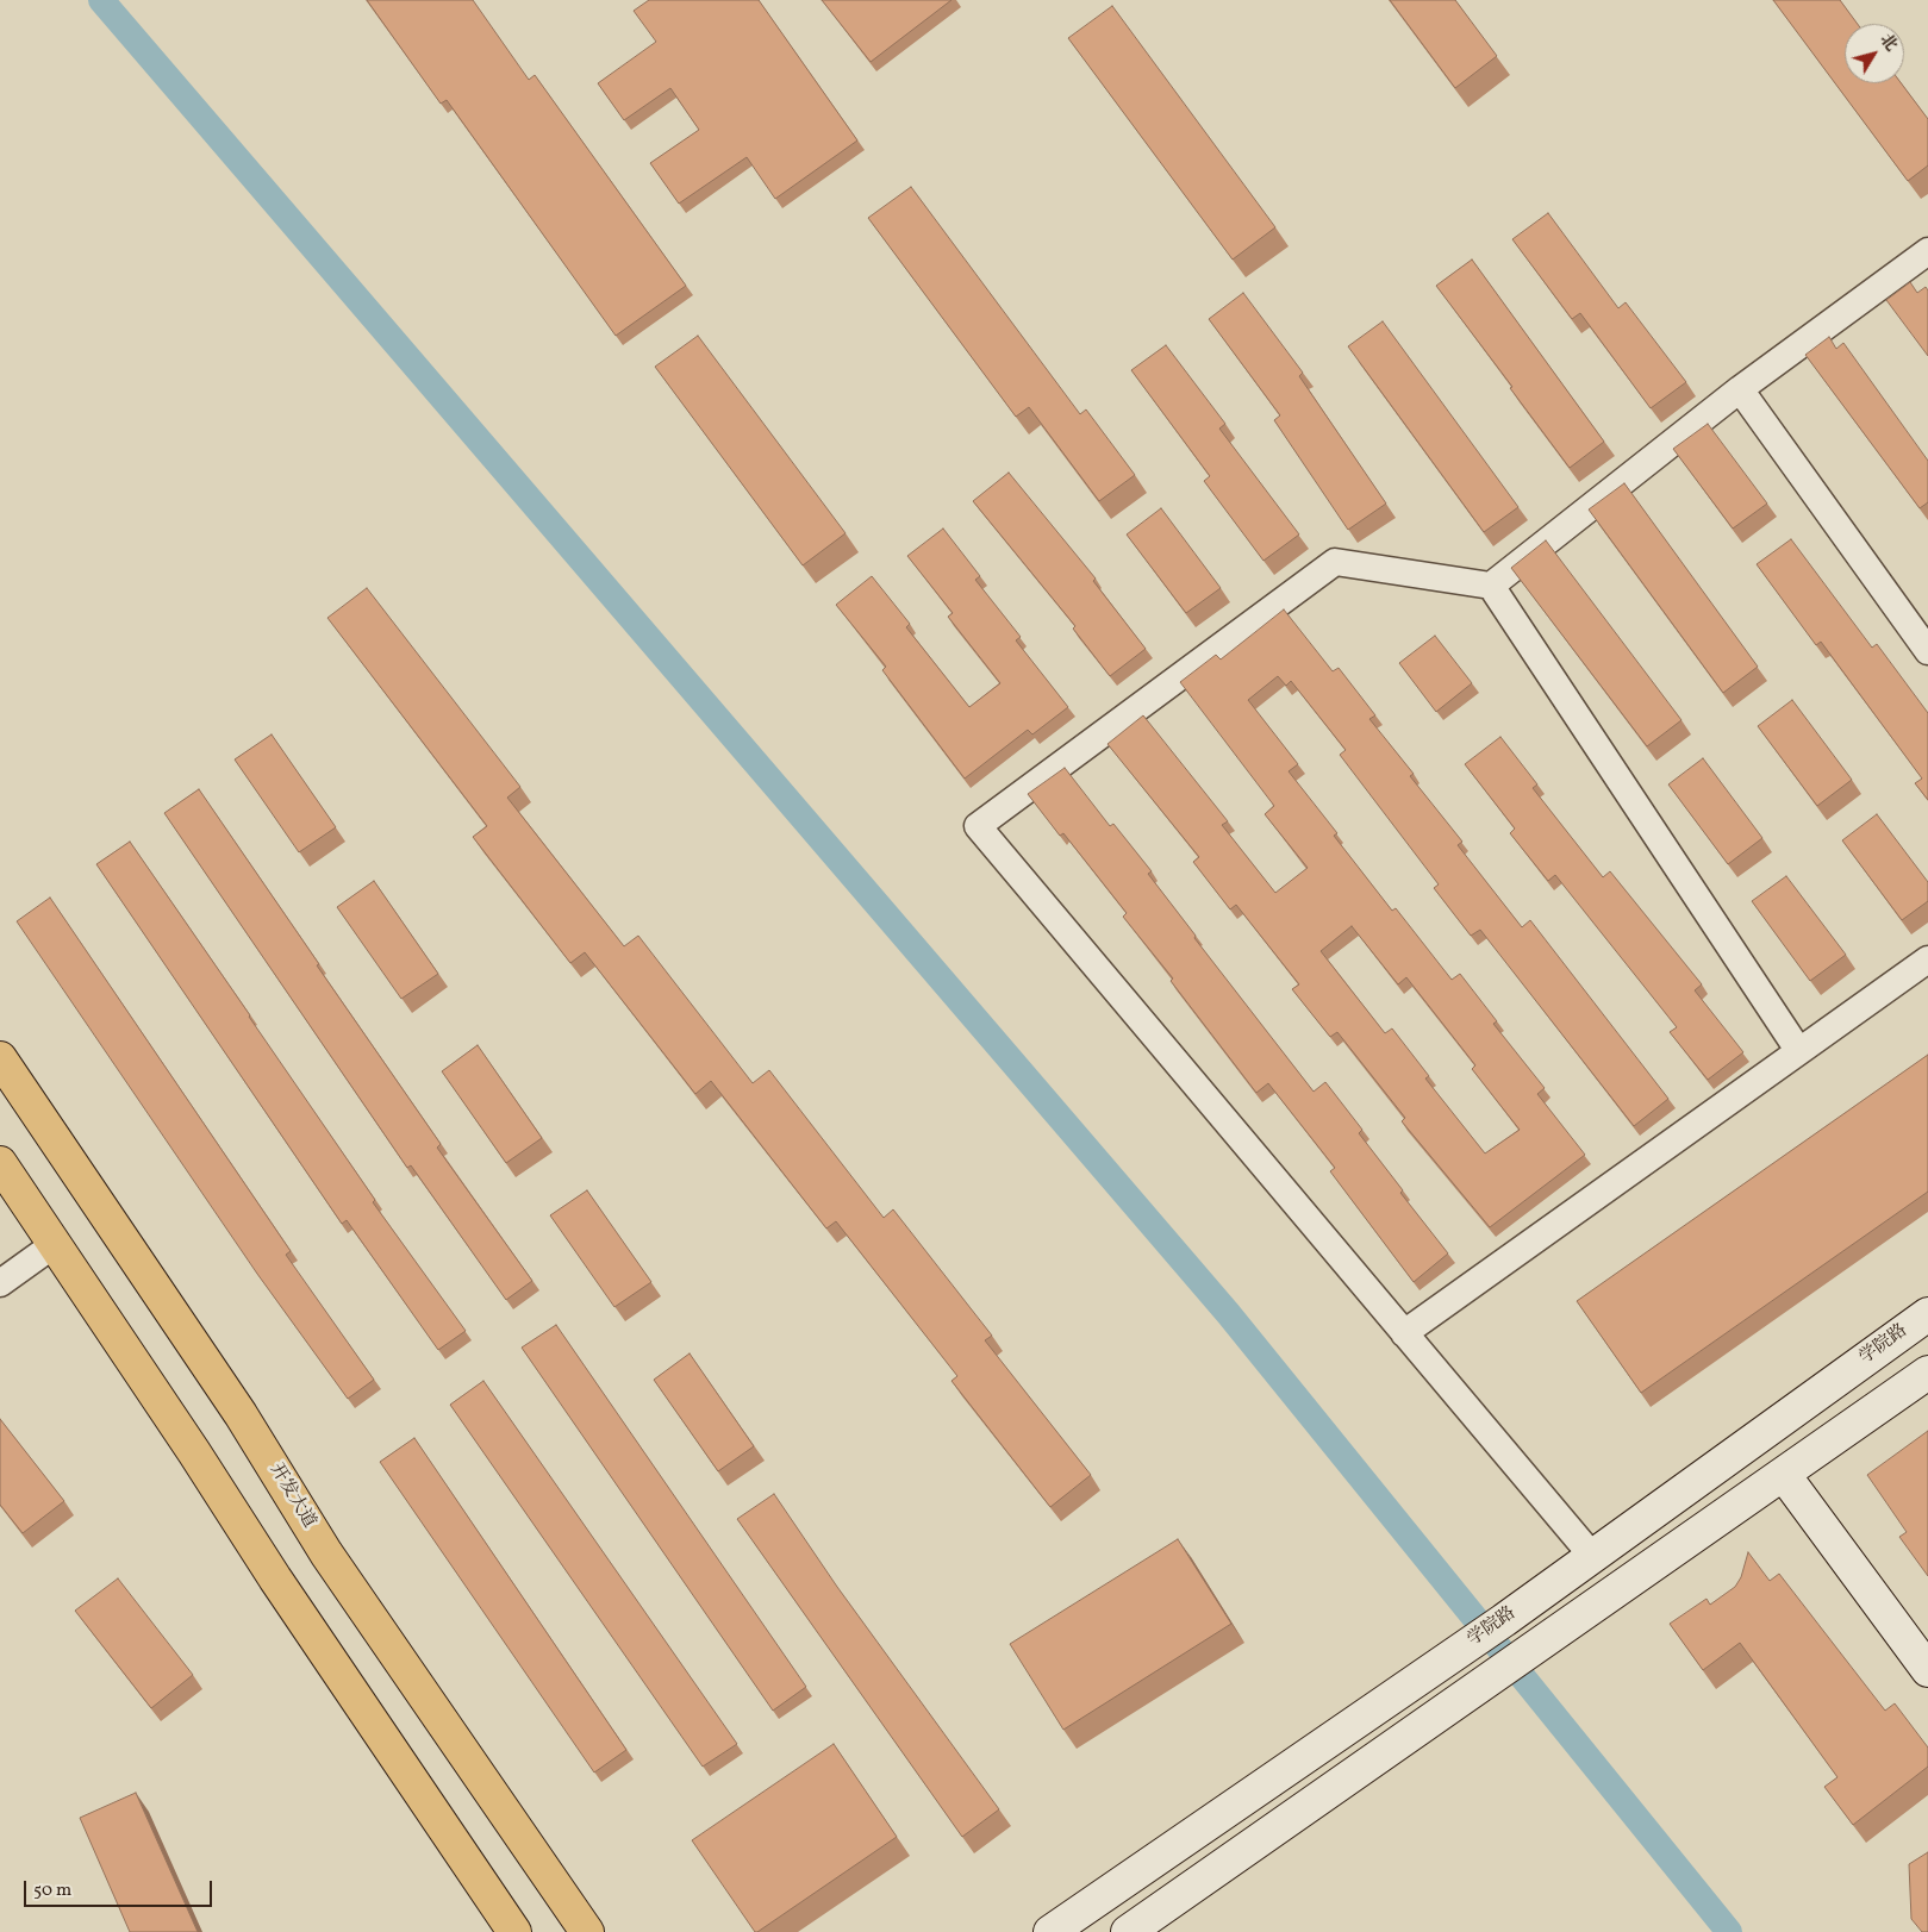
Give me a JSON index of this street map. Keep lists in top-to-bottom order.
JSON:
{
  "streets": {
    "main road": ["学院路", "开发大道"]
  },
  "scale_bar": "50 m",
  "north": "top right"
}
